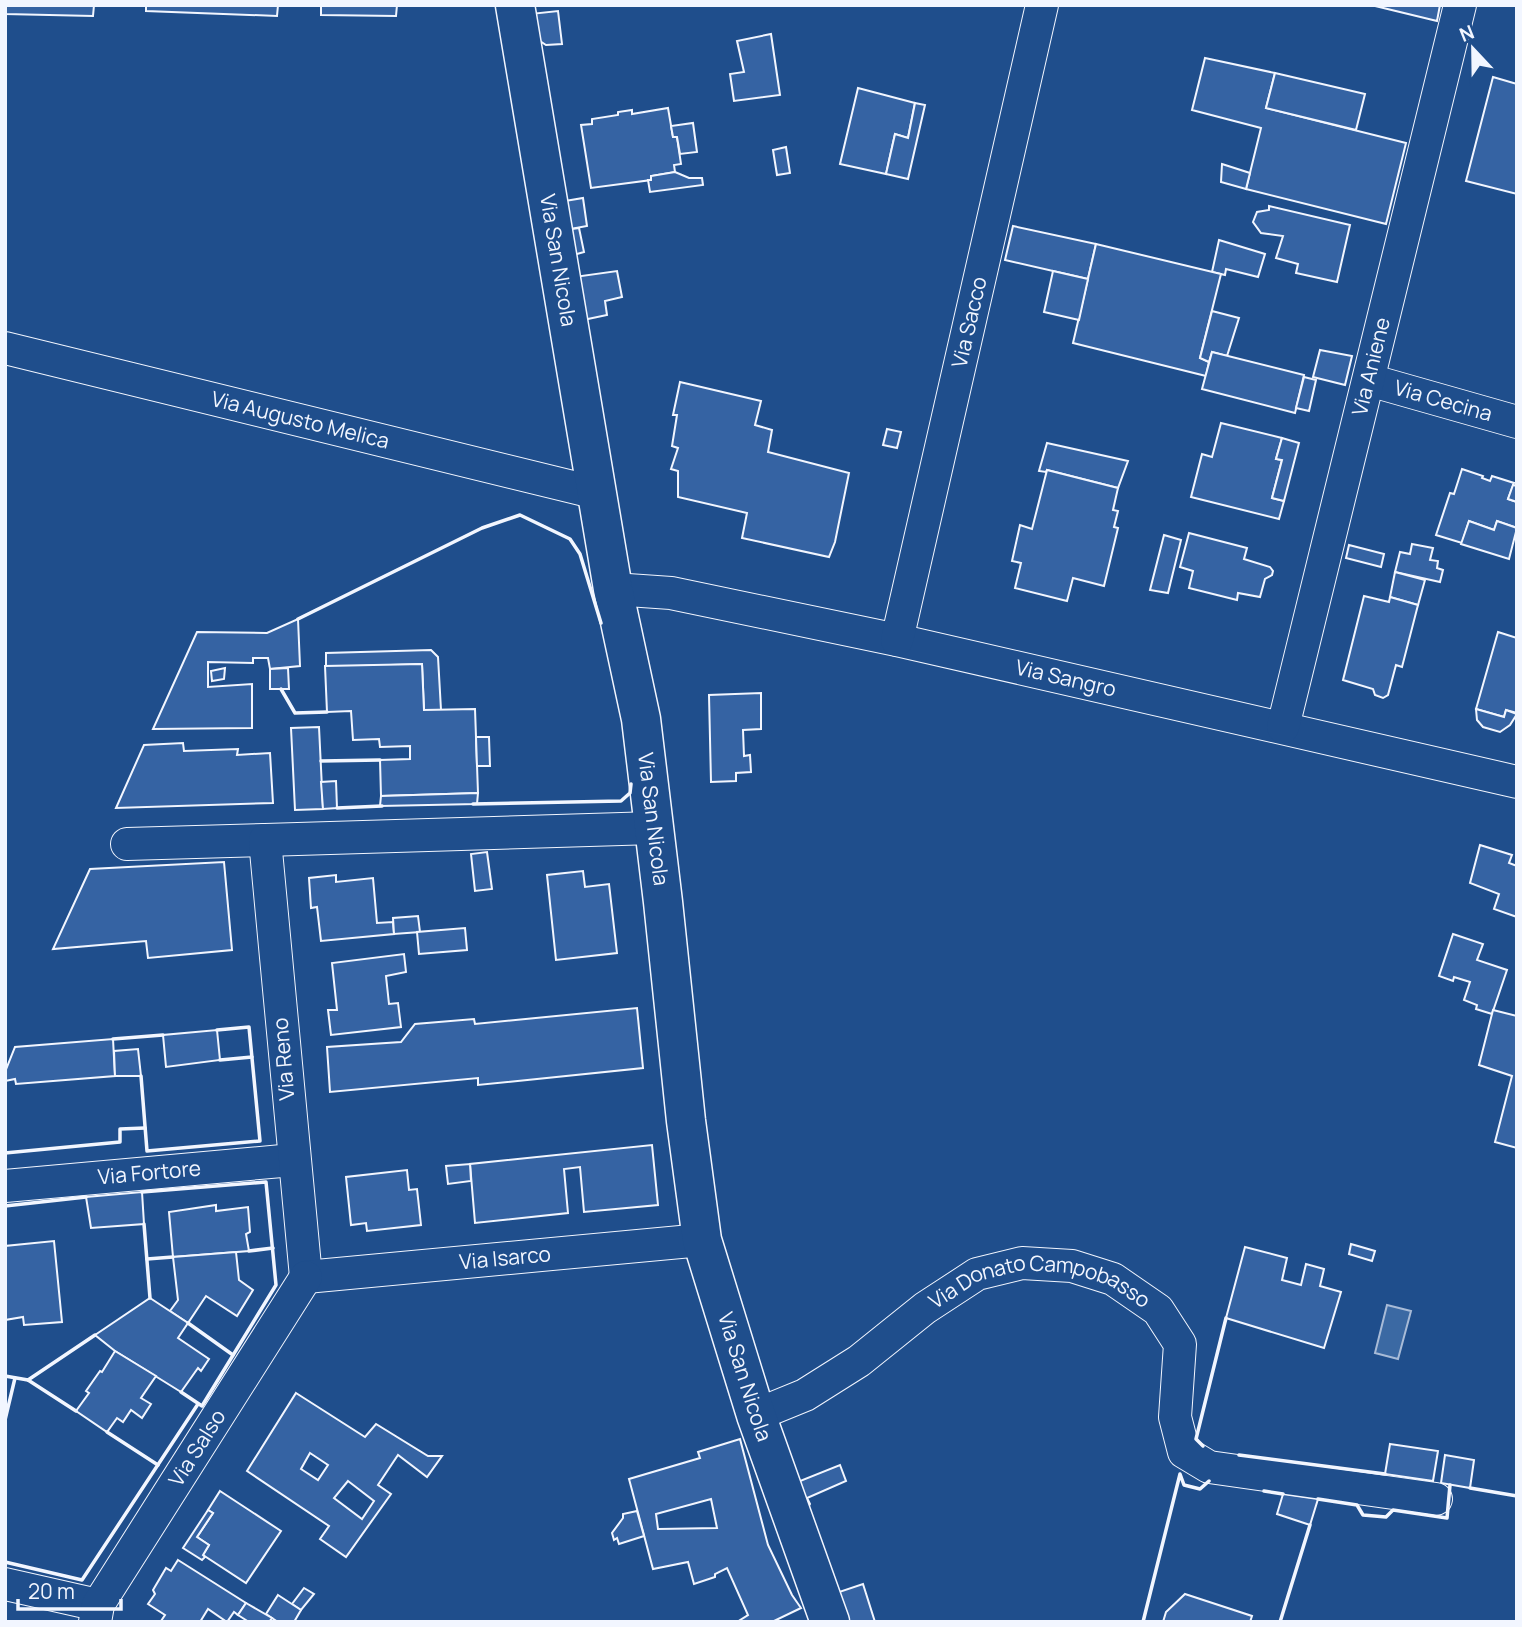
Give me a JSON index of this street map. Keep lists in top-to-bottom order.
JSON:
{
  "streets": {
    "street": [
      "Via San Nicola",
      "Via Sacco",
      "Via Aniene",
      "Via Cecina",
      "Via Augusto Melica",
      "Via Sangro",
      "Via Reno",
      "Via Fortore",
      "Via Isarco",
      "Via Donato Campobasso",
      "Via Salso"
    ]
  },
  "crossings": [
    ["Via San Nicola", "Via Augusto Melica"],
    ["Via San Nicola", "Via Sangro"],
    ["Via San Nicola", "Via Isarco"],
    ["Via San Nicola", "Via Donato Campobasso"],
    ["Via Sacco", "Via Sangro"],
    ["Via Aniene", "Via Cecina"],
    ["Via Aniene", "Via Sangro"],
    ["Via Reno", "Via Fortore"],
    ["Via Reno", "Via Isarco"],
    ["Via Reno", "Via Salso"],
    ["Via Isarco", "Via Salso"]
  ],
  "scale_bar": "20 m",
  "north": "top"
}
